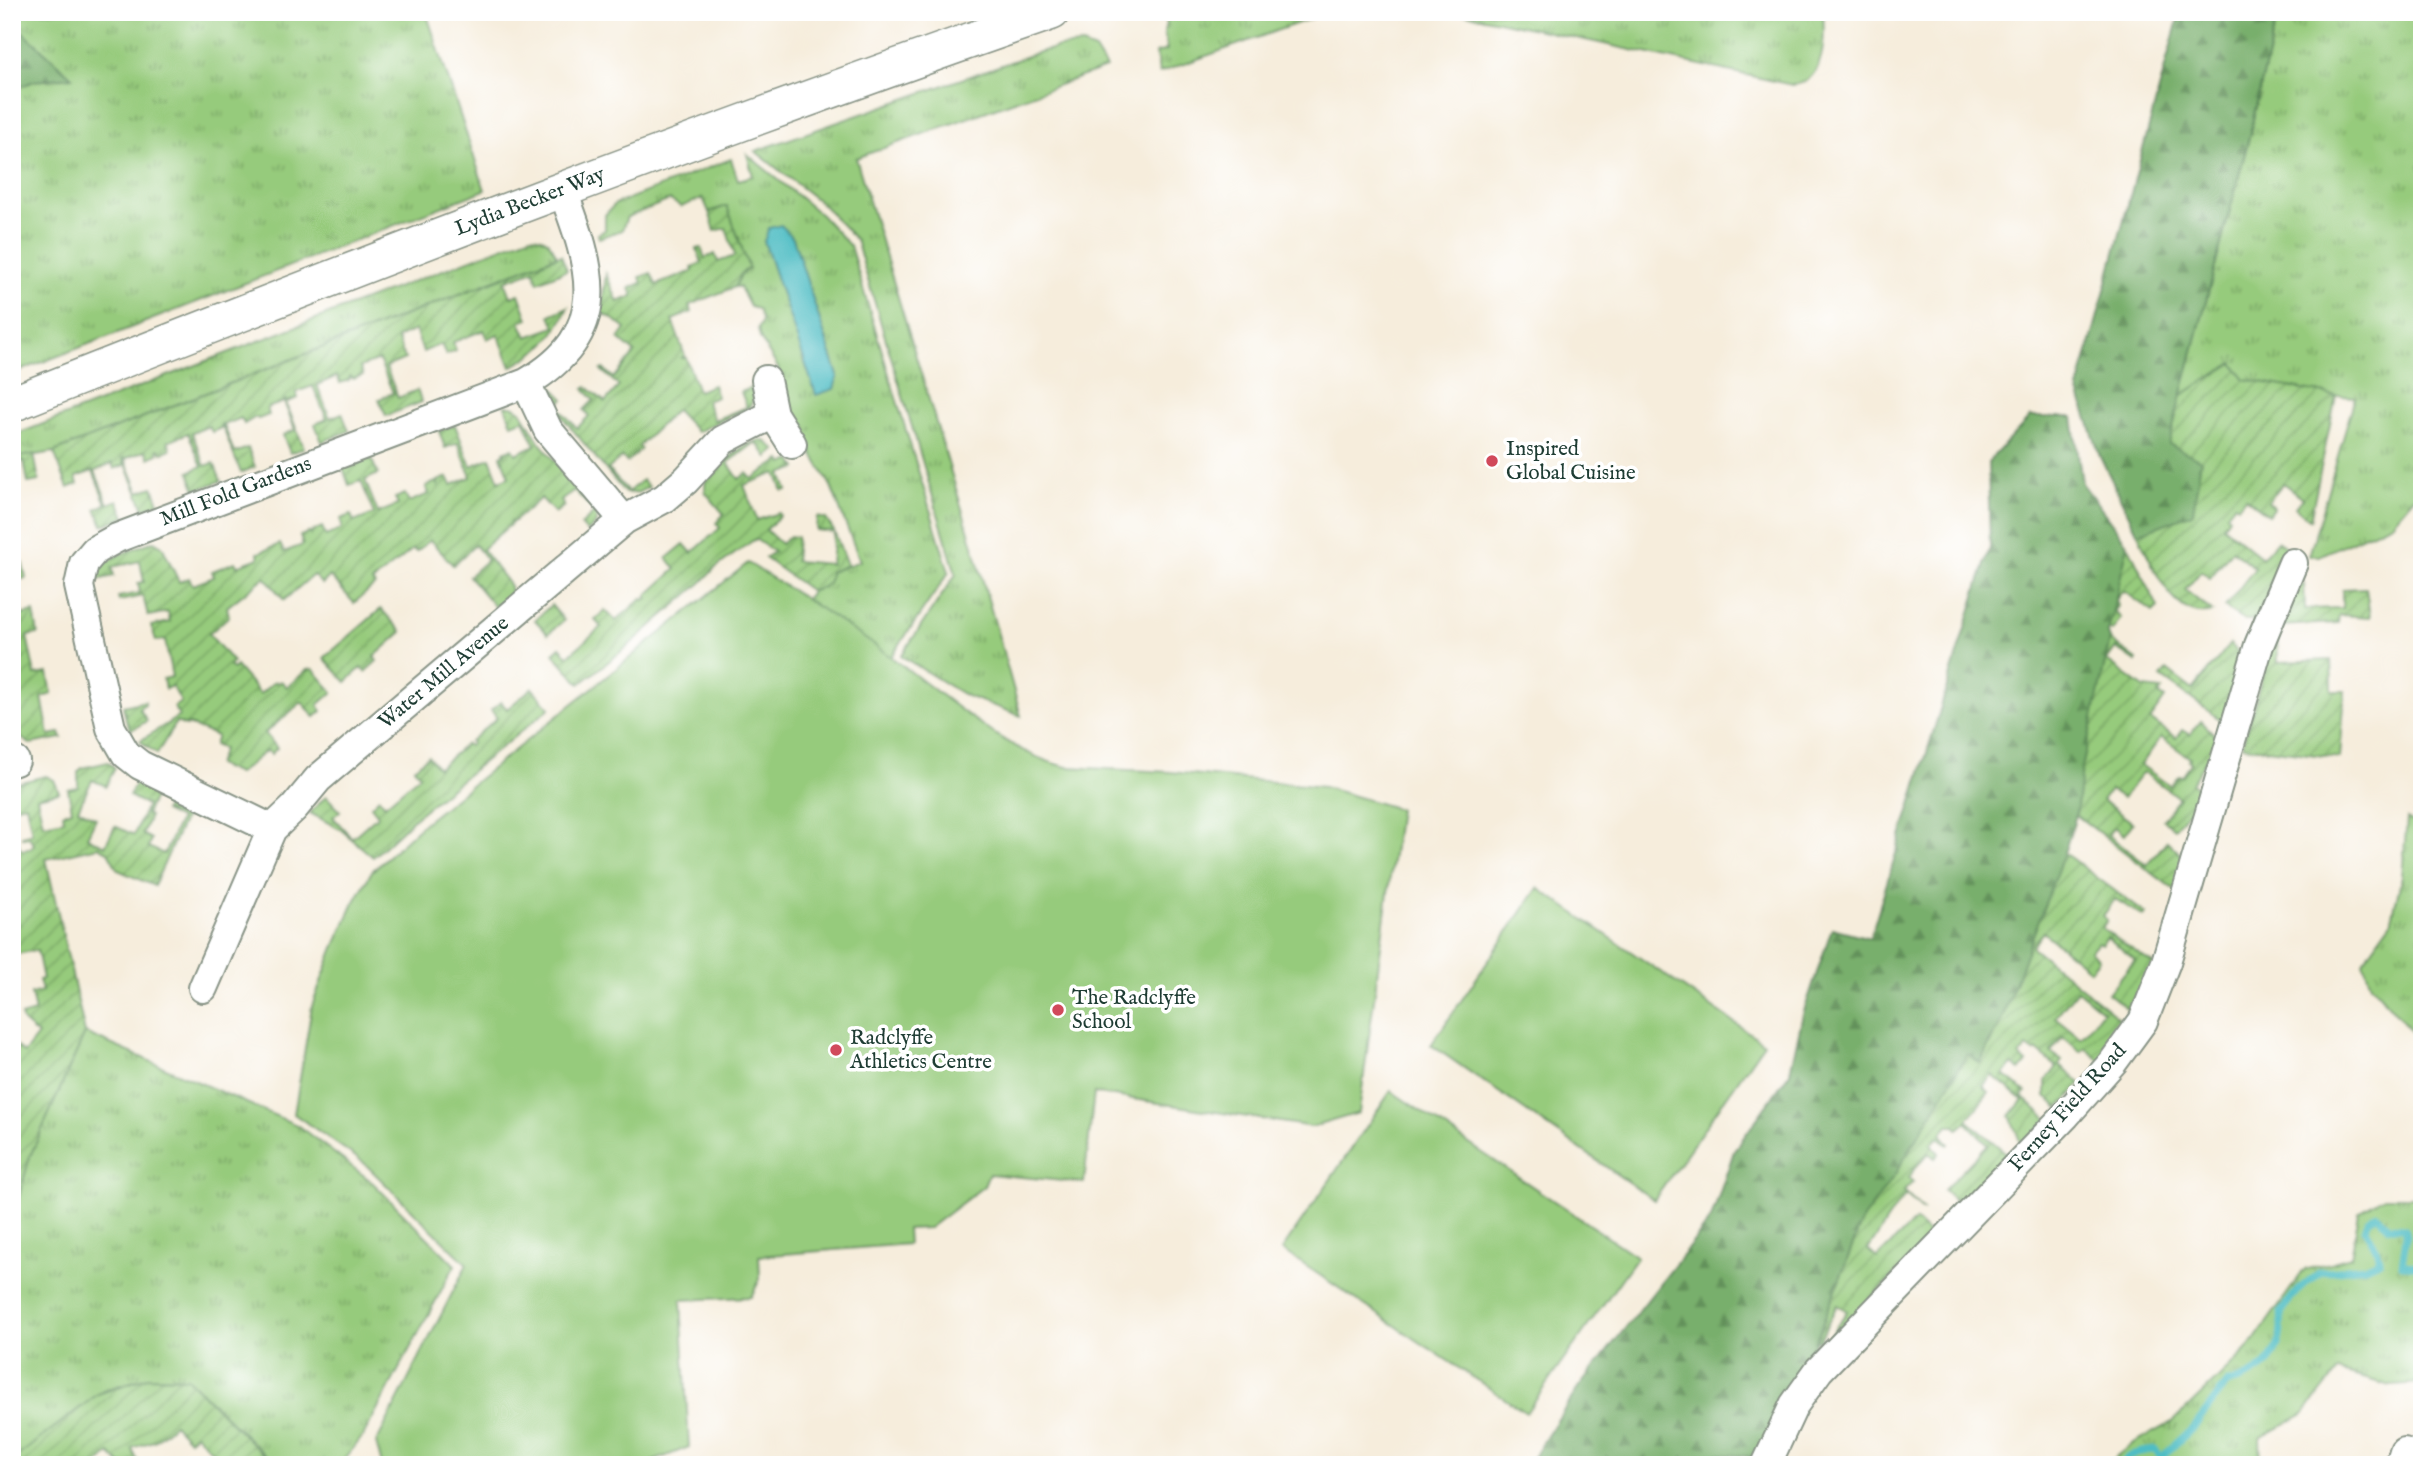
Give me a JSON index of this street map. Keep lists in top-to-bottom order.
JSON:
{
  "streets": {
    "street": [
      "Lydia Becker Way",
      "Mill Fold Gardens",
      "Water Mill Avenue",
      "Ferney Field Road"
    ]
  },
  "crossings": [
    ["Lydia Becker Way", "Mill Fold Gardens"],
    ["Mill Fold Gardens", "Water Mill Avenue"]
  ],
  "places": ["Inspired Global Cuisine", "The Radclyffe School", "Radclyffe Athletics Centre"]
}
